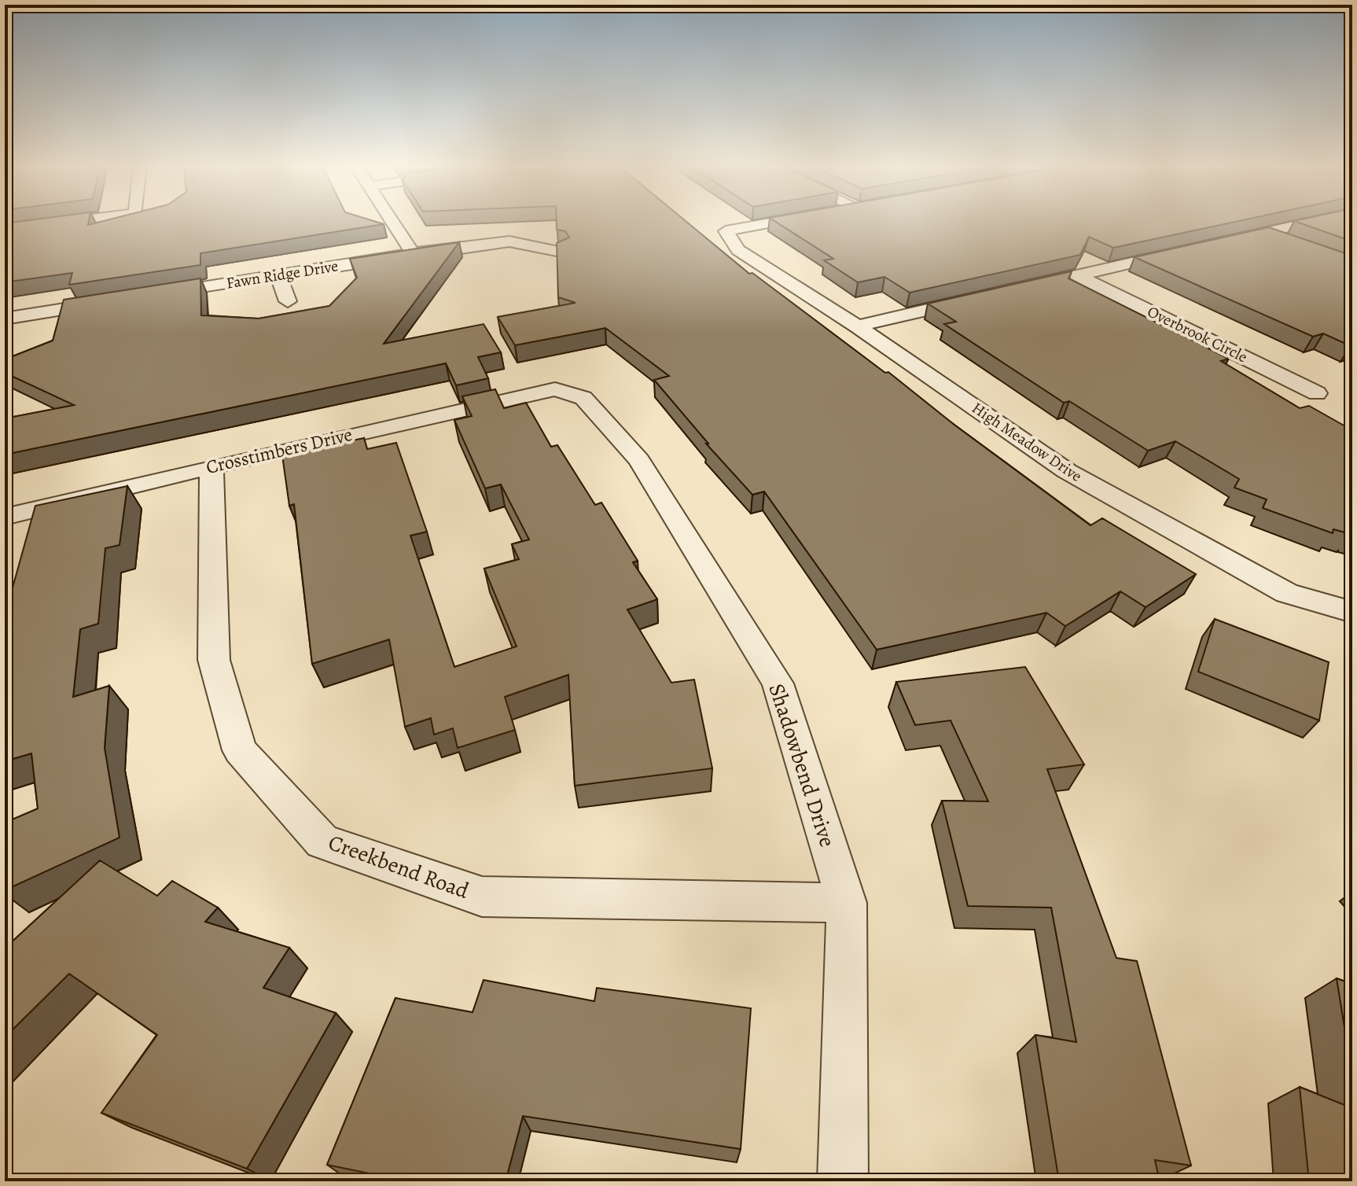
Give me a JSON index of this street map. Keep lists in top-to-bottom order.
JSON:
{
  "streets": {
    "street": [
      "Fawn Ridge Drive",
      "Overbrook Circle",
      "High Meadow Drive",
      "Crosstimbers Drive",
      "Shadowbend Drive",
      "Creekbend Road"
    ]
  },
  "crossings": [
    ["Crosstimbers Drive", "Shadowbend Drive"],
    ["Crosstimbers Drive", "Creekbend Road"],
    ["Shadowbend Drive", "Creekbend Road"]
  ]
}
